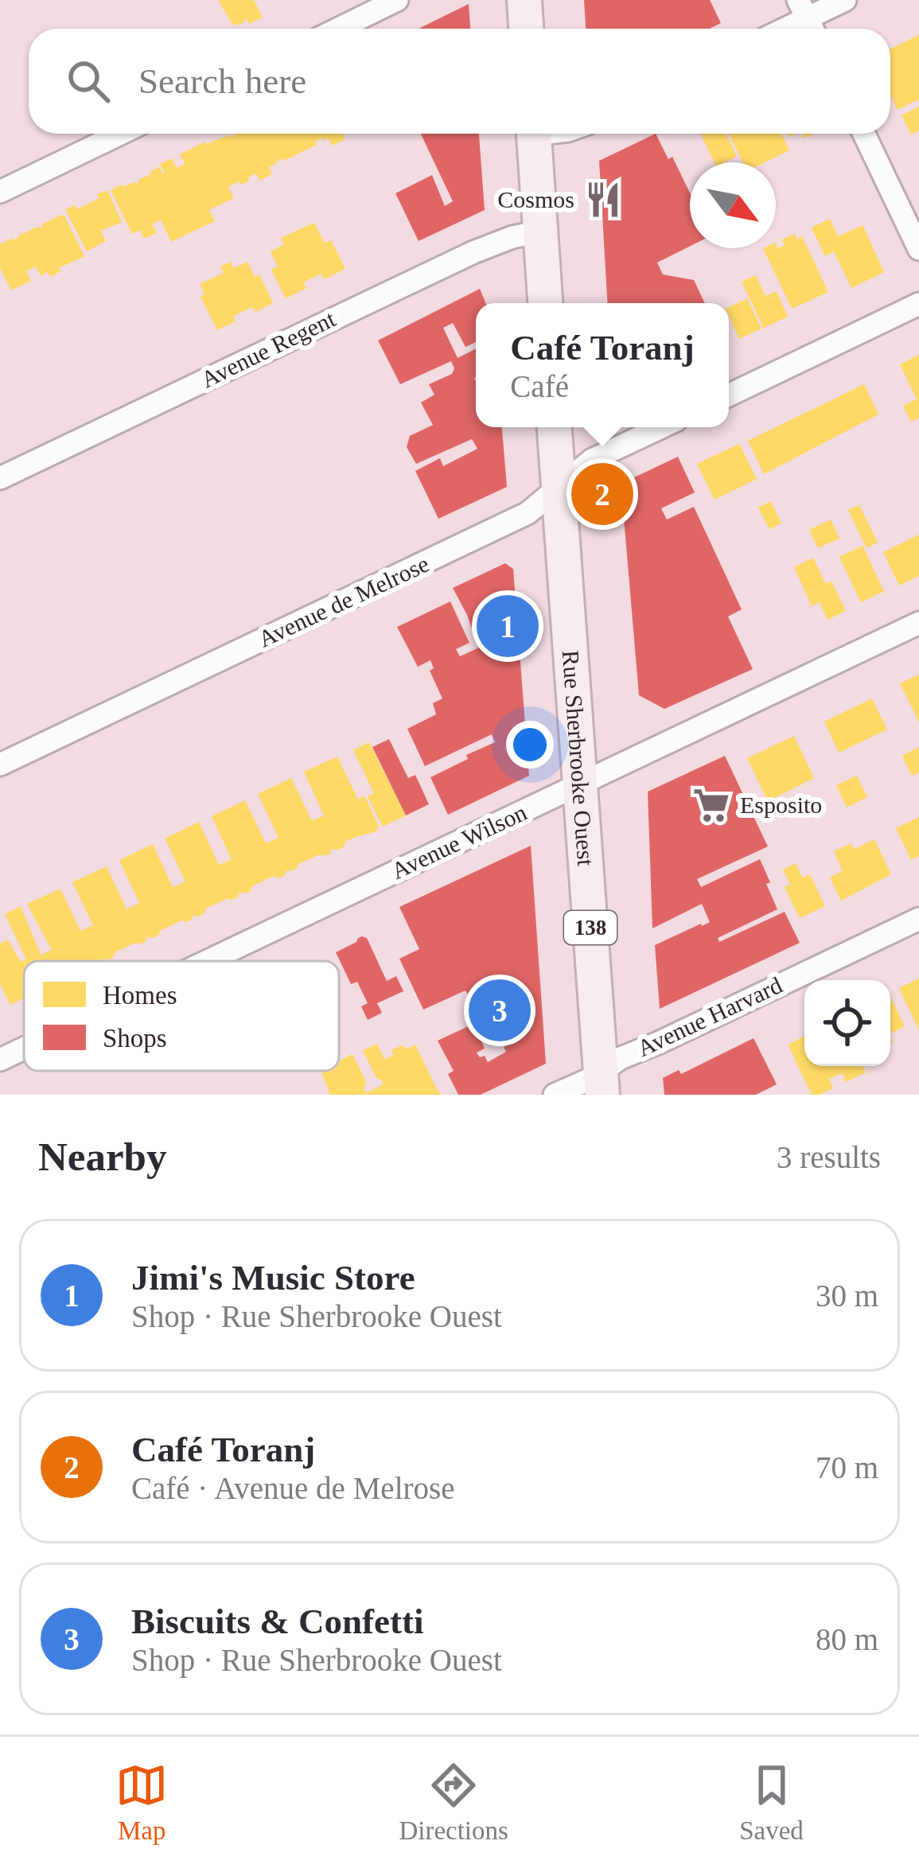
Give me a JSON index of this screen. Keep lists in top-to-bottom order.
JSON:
{
  "streets": {
    "main road": ["Rue Sherbrooke Ouest", "138"],
    "street": [
      "Avenue Regent",
      "Avenue de Melrose",
      "Avenue Wilson",
      "Avenue Harvard"
    ]
  },
  "crossings": [
    ["Avenue de Melrose", "Rue Sherbrooke Ouest"],
    ["Rue Sherbrooke Ouest", "Avenue Wilson"],
    ["Rue Sherbrooke Ouest", "Avenue Harvard"]
  ],
  "places": {
    "restaurant": ["Cosmos"],
    "supermarket": ["Esposito"]
  },
  "legend": ["Homes", "Shops"],
  "north": "bottom right",
  "page": {
    "search": "Search here",
    "popup": ["Café Toranj", "Café"],
    "pins": ["2", "1", "3"],
    "heading": ["Nearby", "3 results"],
    "list": [
      {
        "mark": "1",
        "name": "Jimi's Music Store",
        "note": "Shop · Rue Sherbrooke Ouest",
        "value": "30 m"
      },
      {
        "mark": "2",
        "name": "Café Toranj",
        "note": "Café · Avenue de Melrose",
        "value": "70 m"
      },
      {
        "mark": "3",
        "name": "Biscuits & Confetti",
        "note": "Shop · Rue Sherbrooke Ouest",
        "value": "80 m"
      }
    ],
    "nav": ["Map", "Directions", "Saved"]
  }
}
